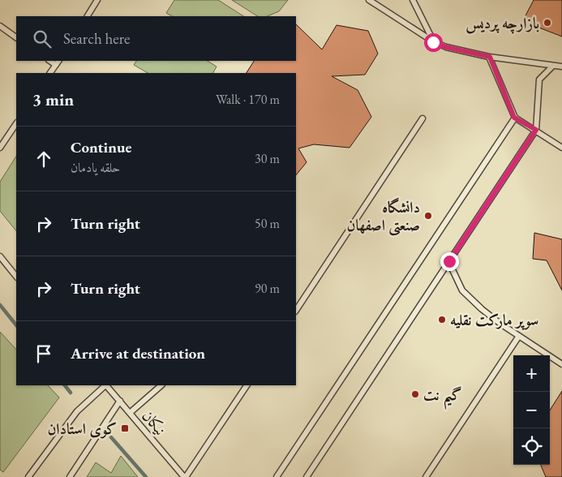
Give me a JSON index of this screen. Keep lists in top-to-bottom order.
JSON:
{
  "streets": {
    "lane": ["نیکان"]
  },
  "places": {
    "other": [
      "بازارچه پردیس",
      "دانشگاه صنعتی اصفهان",
      "سوپر مارکت نقلیه",
      "گیم نت"
    ],
    "transit": ["کوی استادان"]
  },
  "page": {
    "search": "Search here",
    "heading": ["3 min", "Walk · 170 m"],
    "list": [
      ["Continue", "حلقه یادمان", "30 m"],
      ["Turn right", "50 m"],
      ["Turn right", "90 m"],
      "Arrive at destination"
    ],
    "map_buttons": ["+", "−"]
  }
}
